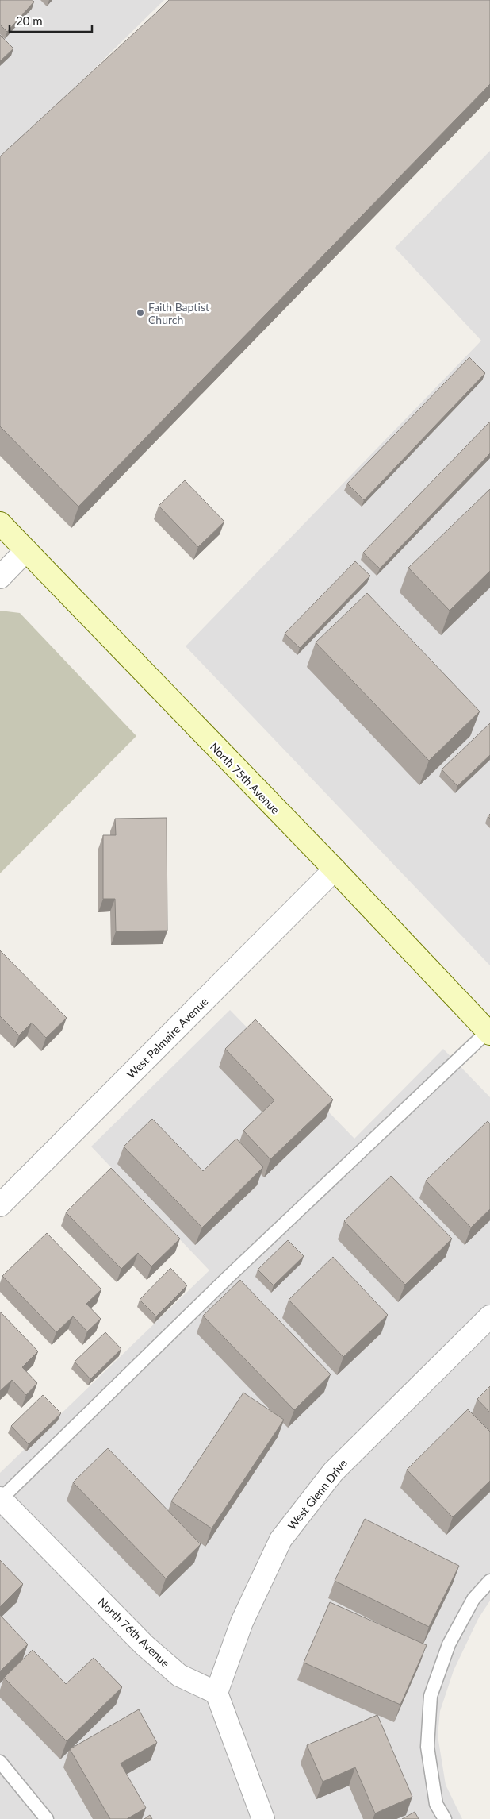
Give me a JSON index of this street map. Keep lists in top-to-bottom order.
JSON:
{
  "streets": {
    "main road": ["North 75th Avenue"],
    "street": ["West Palmaire Avenue", "West Glenn Drive", "North 76th Avenue"]
  },
  "crossings": [
    ["North 75th Avenue", "West Palmaire Avenue"],
    ["West Glenn Drive", "North 76th Avenue"]
  ],
  "places": ["Faith Baptist Church"],
  "scale_bar": "20 m"
}
